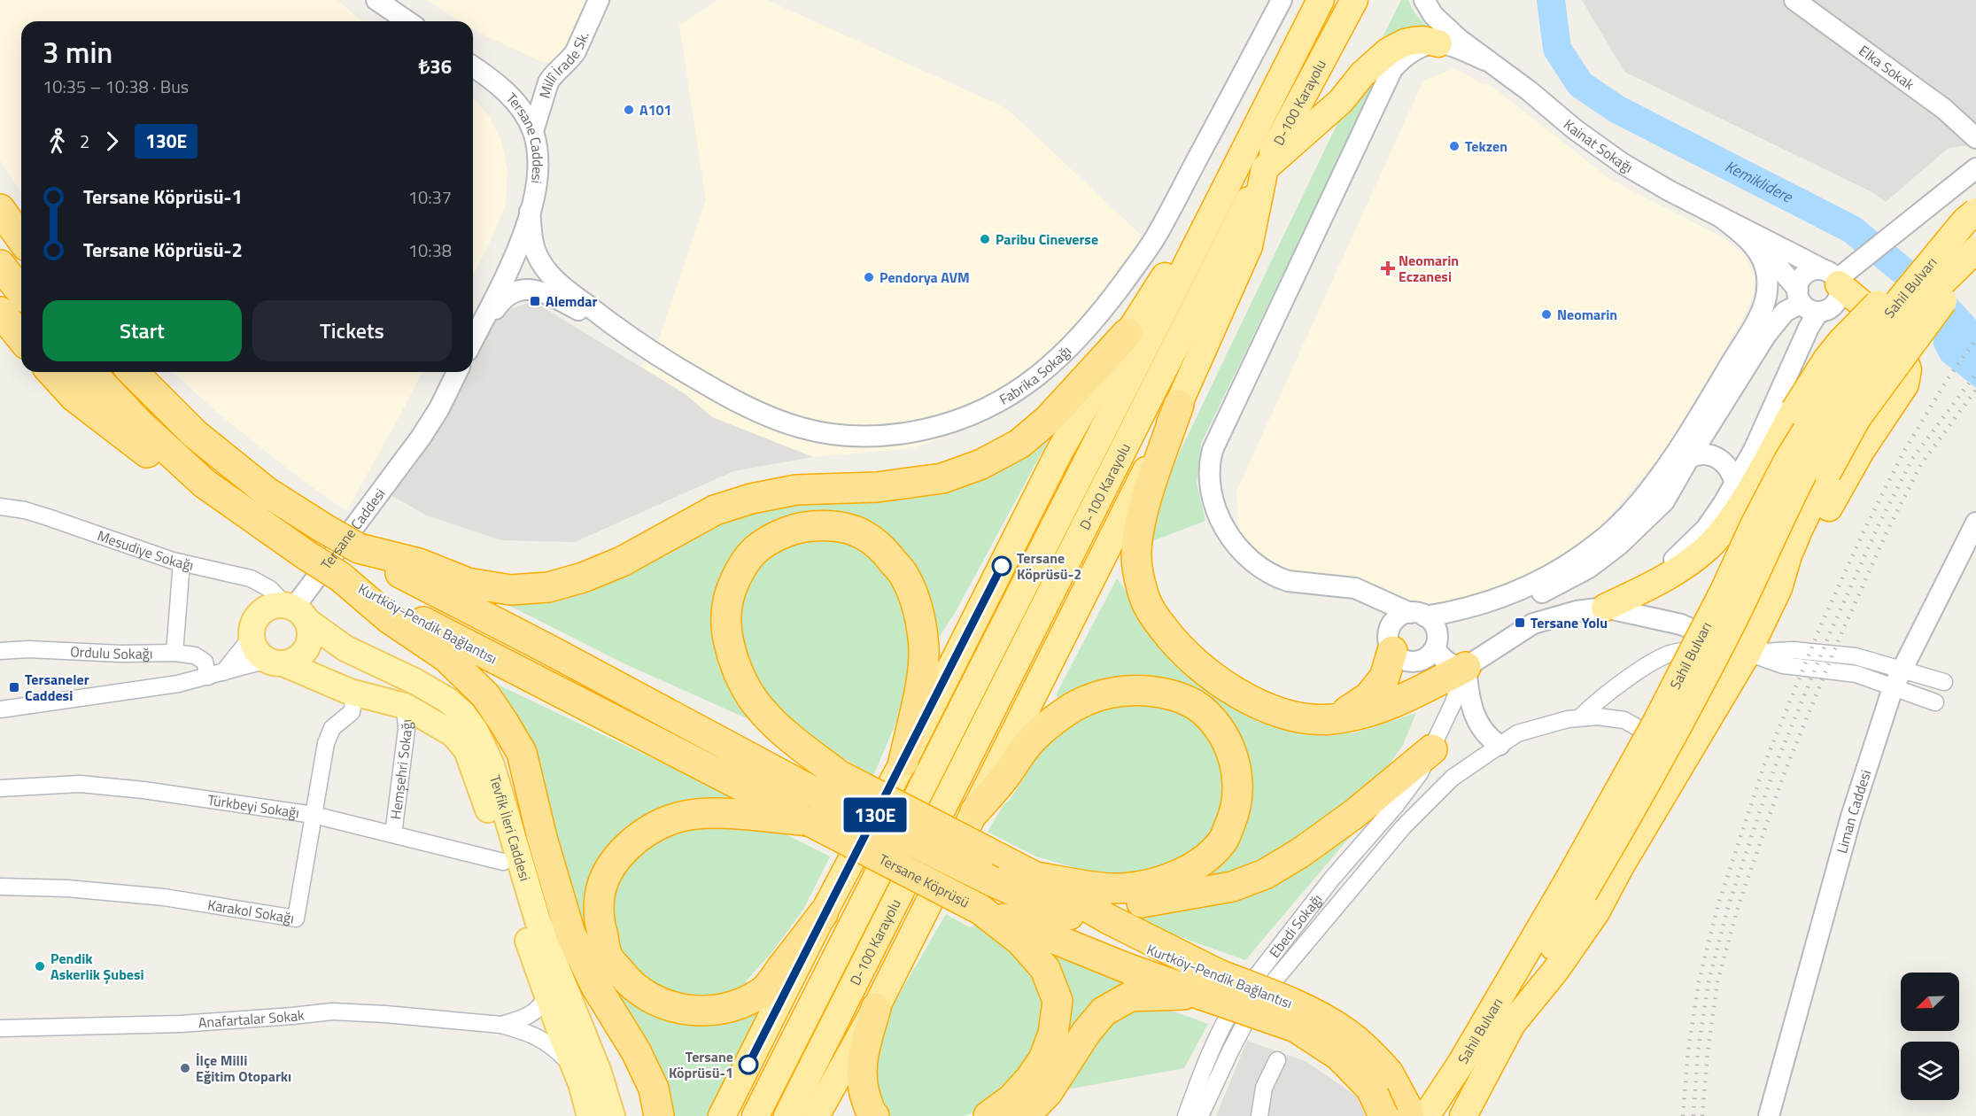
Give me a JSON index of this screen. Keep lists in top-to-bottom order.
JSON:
{
  "streets": {
    "highway": [
      "D-100 Karayolu",
      "Sahil Bulvarı",
      "Kurtköy-Pendik Bağlantısı",
      "Tersane Köprüsü"
    ],
    "main road": ["Tevfik İleri Caddesi"],
    "street": [
      "Millî İrade Sk.",
      "Elka Sokak",
      "Tersane Caddesi",
      "Kainat Sokağı",
      "Fabrika Sokağı",
      "Mesudiye Sokağı",
      "Ordulu Sokağı",
      "Hemşehri Sokağı",
      "Türkbeyi Sokağı",
      "Liman Caddesi",
      "Karakol Sokağı",
      "Ebedi Sokağı",
      "Anafartalar Sokak"
    ]
  },
  "crossings": [
    ["Millî İrade Sk.", "Tersane Caddesi"],
    ["Tersane Caddesi", "Fabrika Sokağı"],
    ["Tersane Caddesi", "Mesudiye Sokağı"],
    ["Tersane Caddesi", "Tevfik İleri Caddesi"],
    ["Mesudiye Sokağı", "Tevfik İleri Caddesi"],
    ["Kurtköy-Pendik Bağlantısı", "Tersane Köprüsü"],
    ["Hemşehri Sokağı", "Türkbeyi Sokağı"],
    ["Hemşehri Sokağı", "Tevfik İleri Caddesi"],
    ["Türkbeyi Sokağı", "Tevfik İleri Caddesi"],
    ["Türkbeyi Sokağı", "Karakol Sokağı"],
    ["Tevfik İleri Caddesi", "Karakol Sokağı"]
  ],
  "water": ["Kemiklidere"],
  "places": {
    "other": [
      "A101",
      "Tekzen",
      "Paribu Cineverse",
      "Pendorya AVM",
      "Neomarin",
      "Tersane Köprüsü-2",
      "Pendik Askerlik Şubesi",
      "Tersane Köprüsü-1",
      "İlçe Milli Eğitim Otoparkı"
    ],
    "health": ["Neomarin Eczanesi"],
    "transit": ["Alemdar", "Tersane Yolu", "Tersaneler Caddesi"]
  },
  "lines": ["bus line 130E"],
  "north": "bottom left",
  "page": {
    "on_map": "130E",
    "heading": ["3 min", "10:35 – 10:38 · Bus", "₺36"],
    "legs": ["2", "130E"],
    "list": [
      {
        "name": "Tersane Köprüsü-1",
        "value": "10:37"
      },
      {
        "name": "Tersane Köprüsü-2",
        "value": "10:38"
      }
    ],
    "buttons": ["Start", "Tickets"]
  }
}
